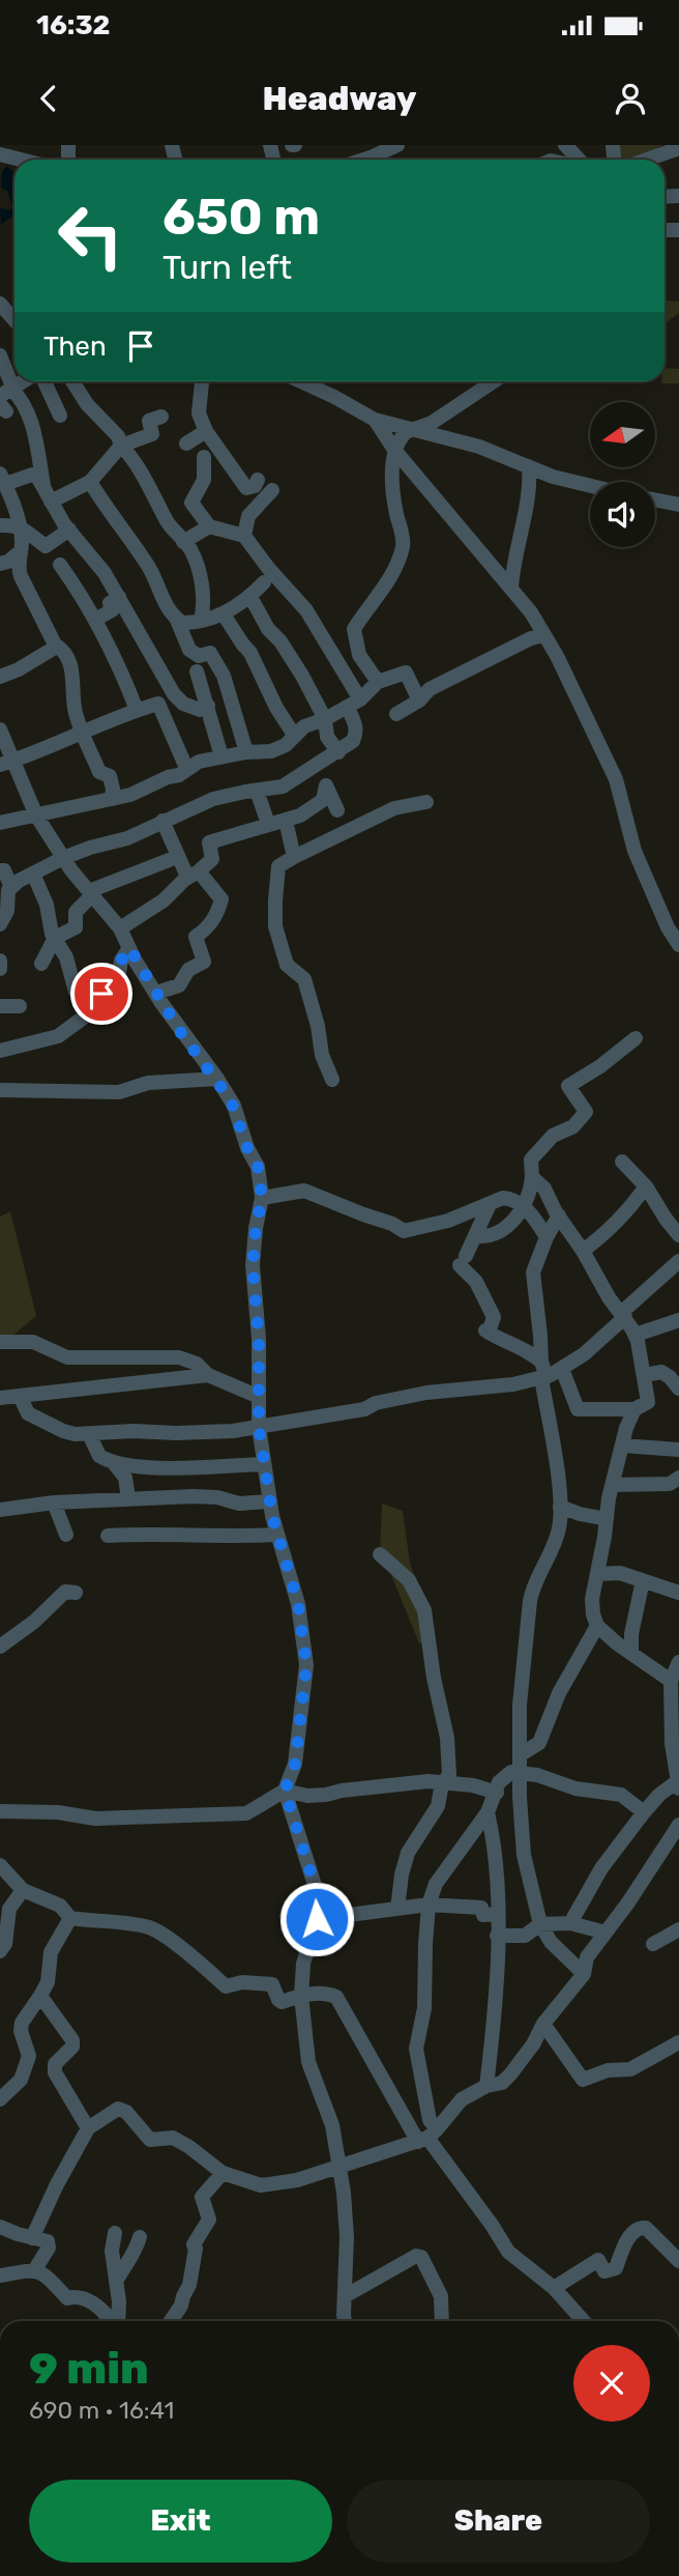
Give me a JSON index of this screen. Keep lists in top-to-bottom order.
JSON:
{
  "north": "left",
  "page": {
    "status": "16:32",
    "header": "Headway",
    "turn": ["650 m", "Turn left"],
    "then": "Then",
    "heading": ["9 min", "690 m · 16:41"],
    "buttons": ["Exit", "Share"]
  }
}
